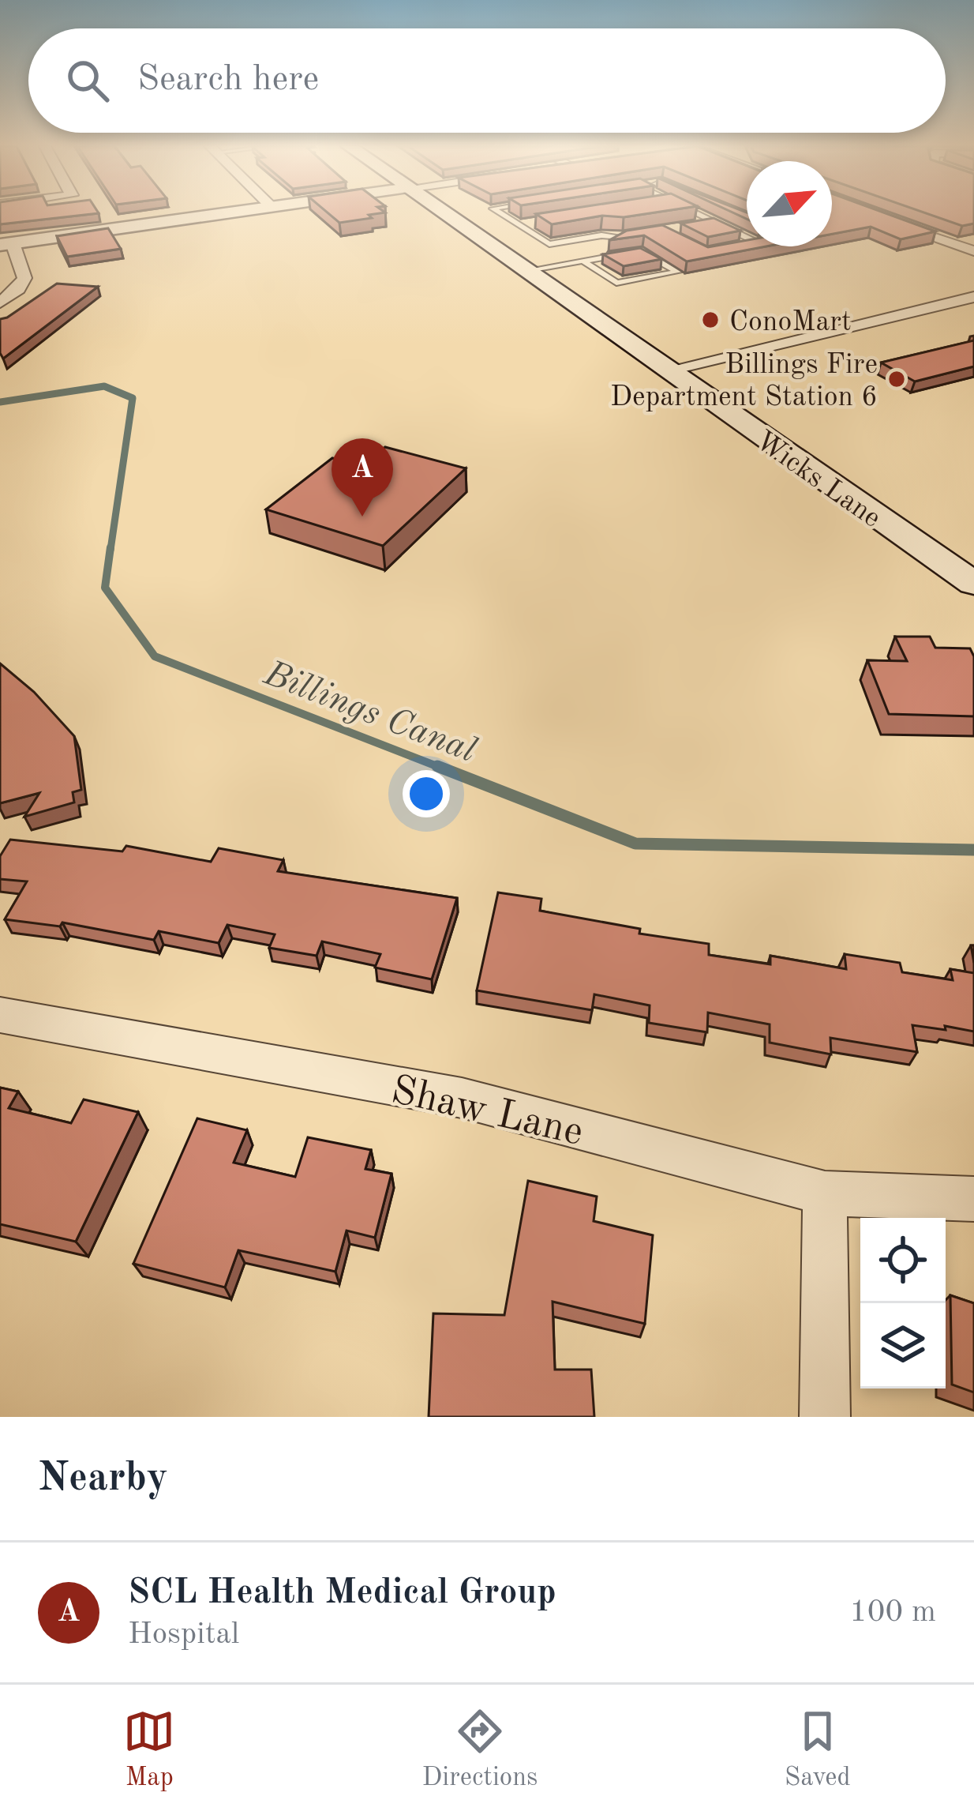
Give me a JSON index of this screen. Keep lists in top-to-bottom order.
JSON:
{
  "streets": {
    "main road": ["Wicks Lane"],
    "street": ["Shaw Lane"]
  },
  "water": ["Billings Canal"],
  "places": ["ConoMart", "Billings Fire Department Station 6"],
  "north": "top right",
  "page": {
    "search": "Search here",
    "pins": "A",
    "heading": "Nearby",
    "list": [
      {
        "mark": "A",
        "name": "SCL Health Medical Group",
        "note": "Hospital",
        "value": "100 m"
      }
    ],
    "nav": ["Map", "Directions", "Saved"]
  }
}
